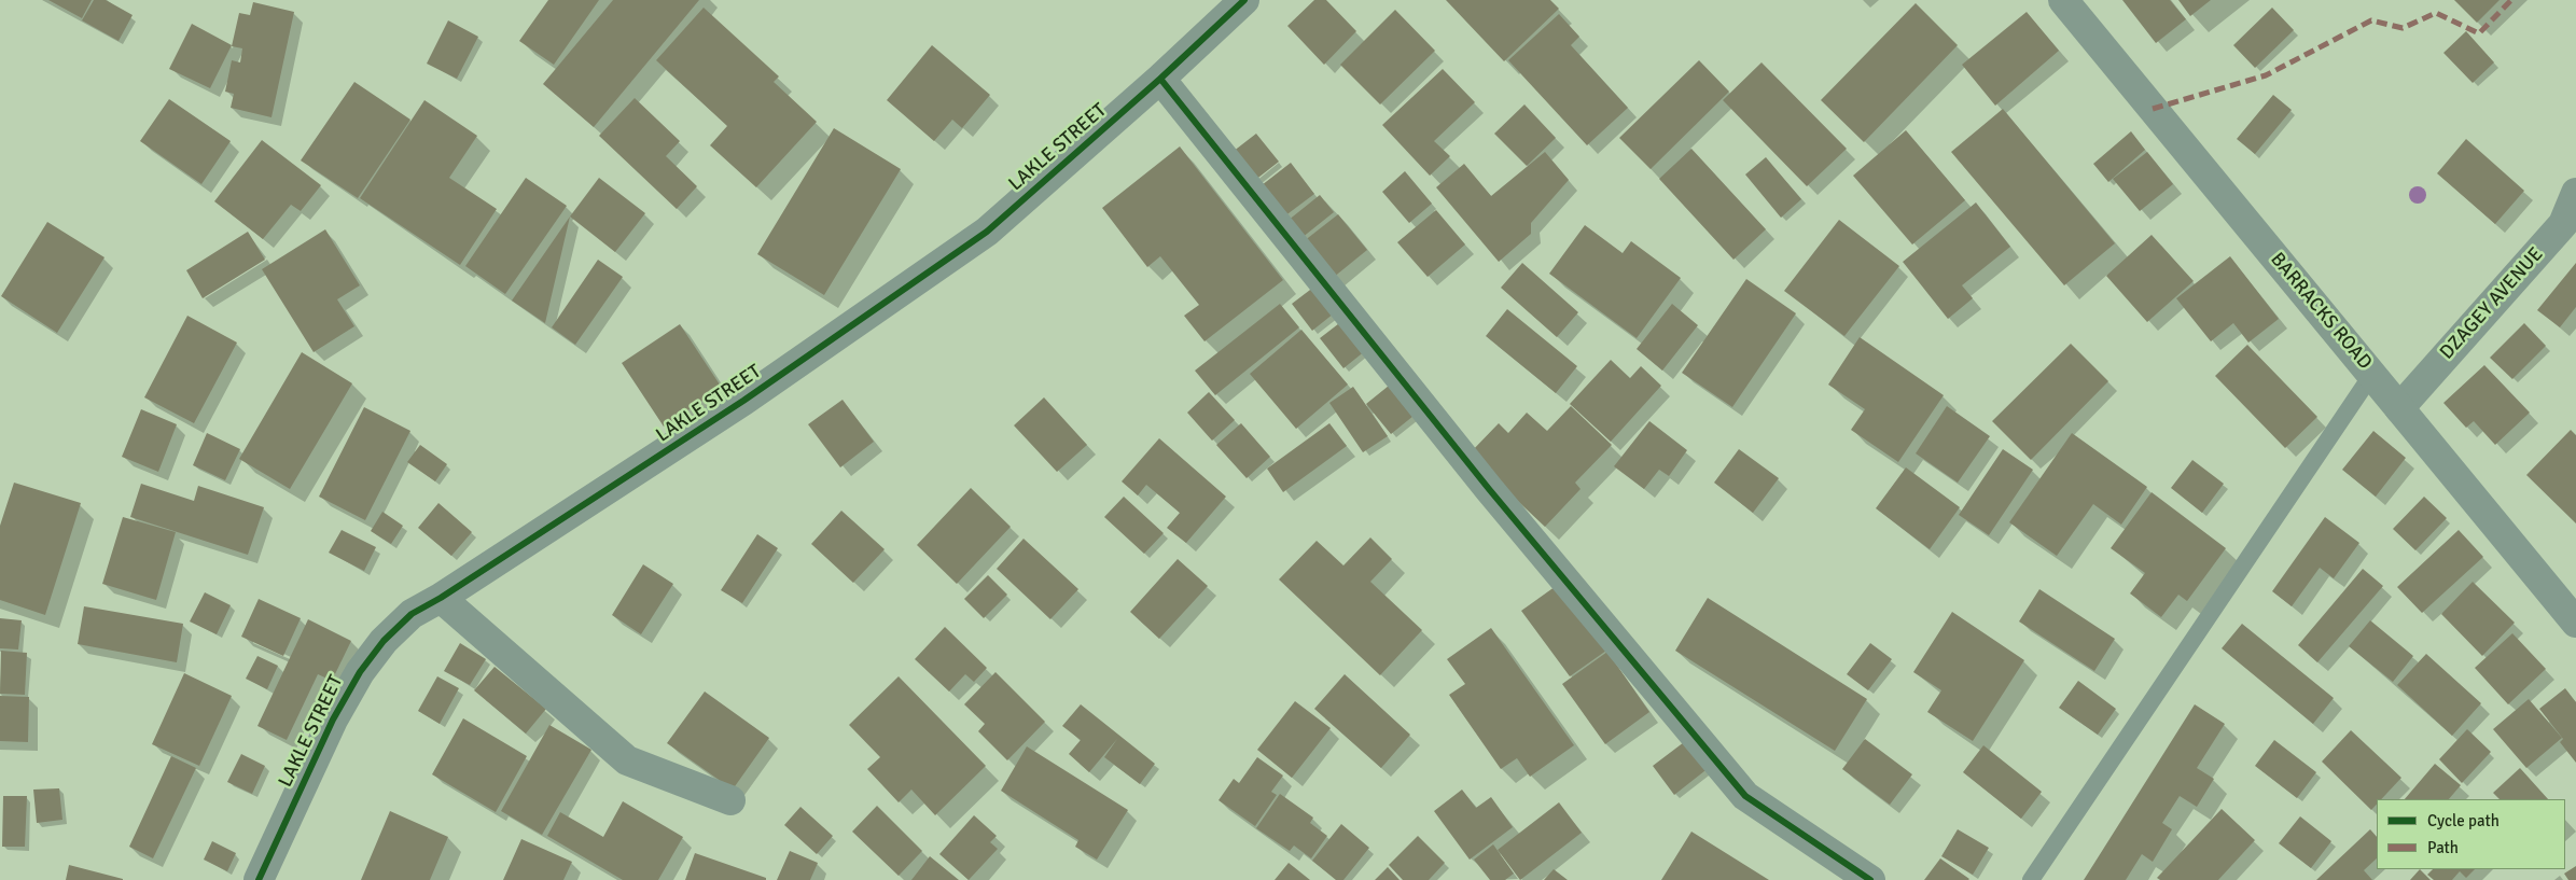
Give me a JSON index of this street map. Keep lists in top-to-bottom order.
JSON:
{
  "streets": {
    "street": ["LAKLE STREET", "DZAGEY AVENUE", "BARRACKS ROAD"]
  },
  "crossings": [
    ["DZAGEY AVENUE", "BARRACKS ROAD"]
  ],
  "legend": ["Cycle path", "Path"]
}
